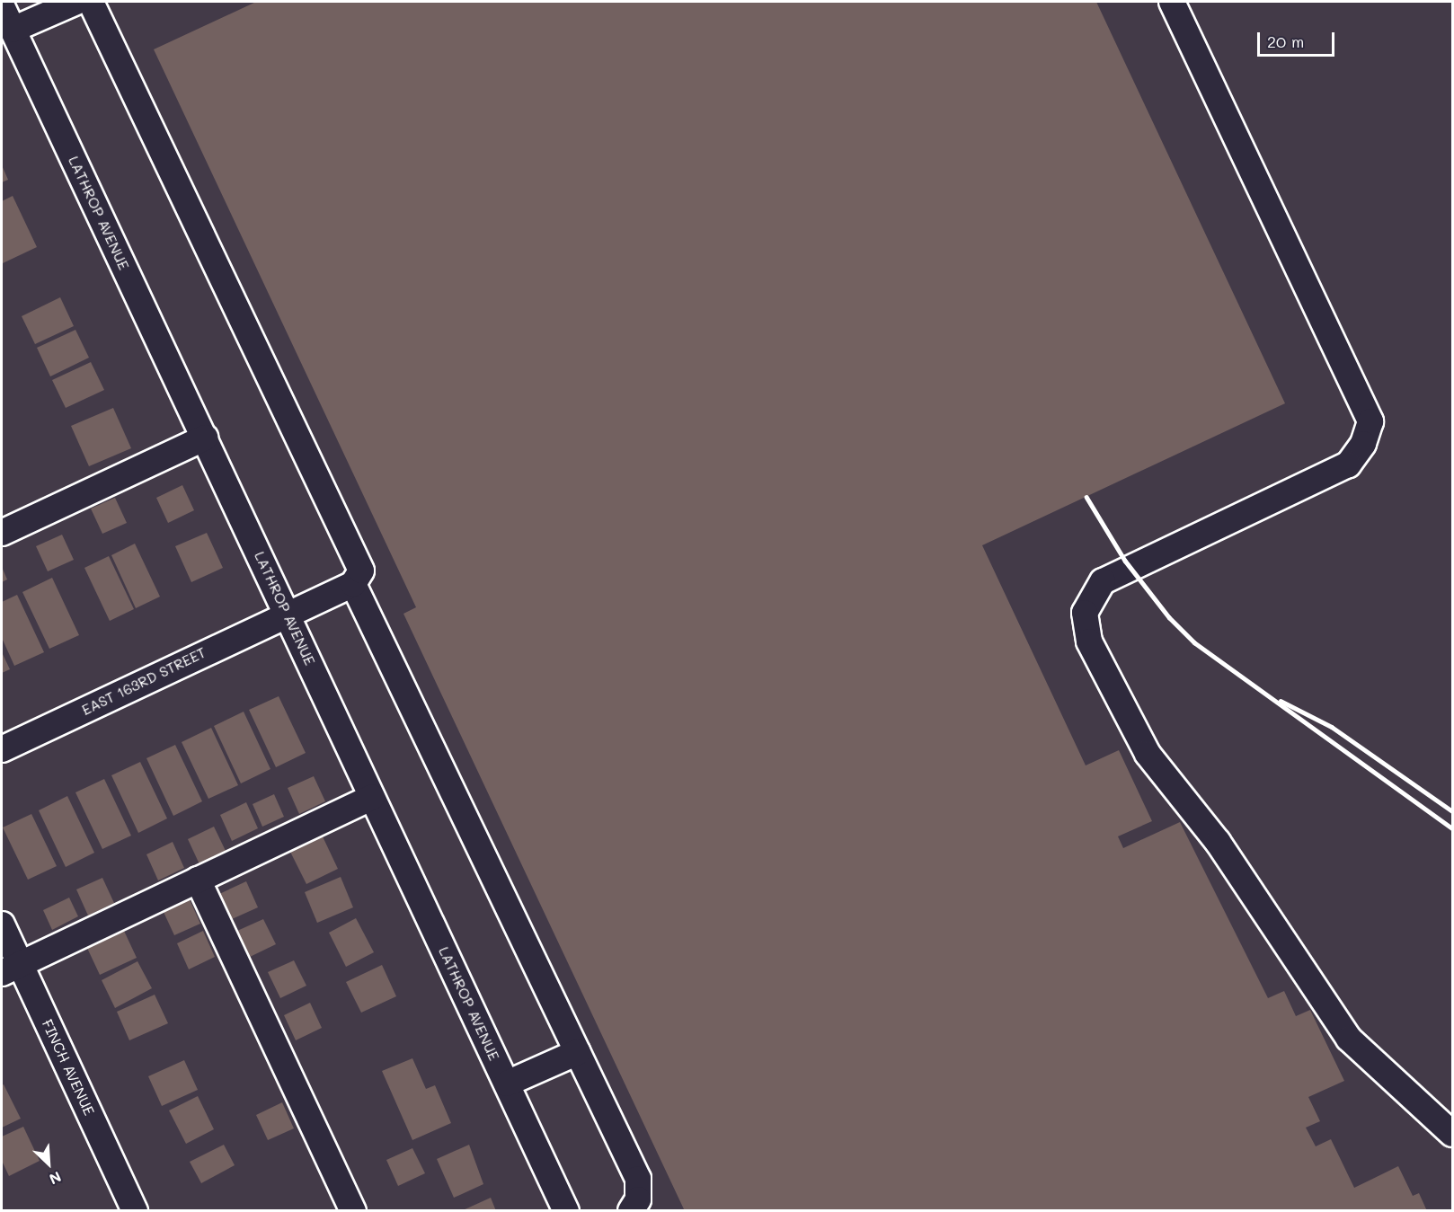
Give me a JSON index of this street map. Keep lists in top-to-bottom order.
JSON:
{
  "streets": {
    "street": ["LATHROP AVENUE", "EAST 163RD STREET", "FINCH AVENUE"]
  },
  "crossings": [
    ["LATHROP AVENUE", "EAST 163RD STREET"]
  ],
  "scale_bar": "20 m",
  "north": "bottom right"
}
